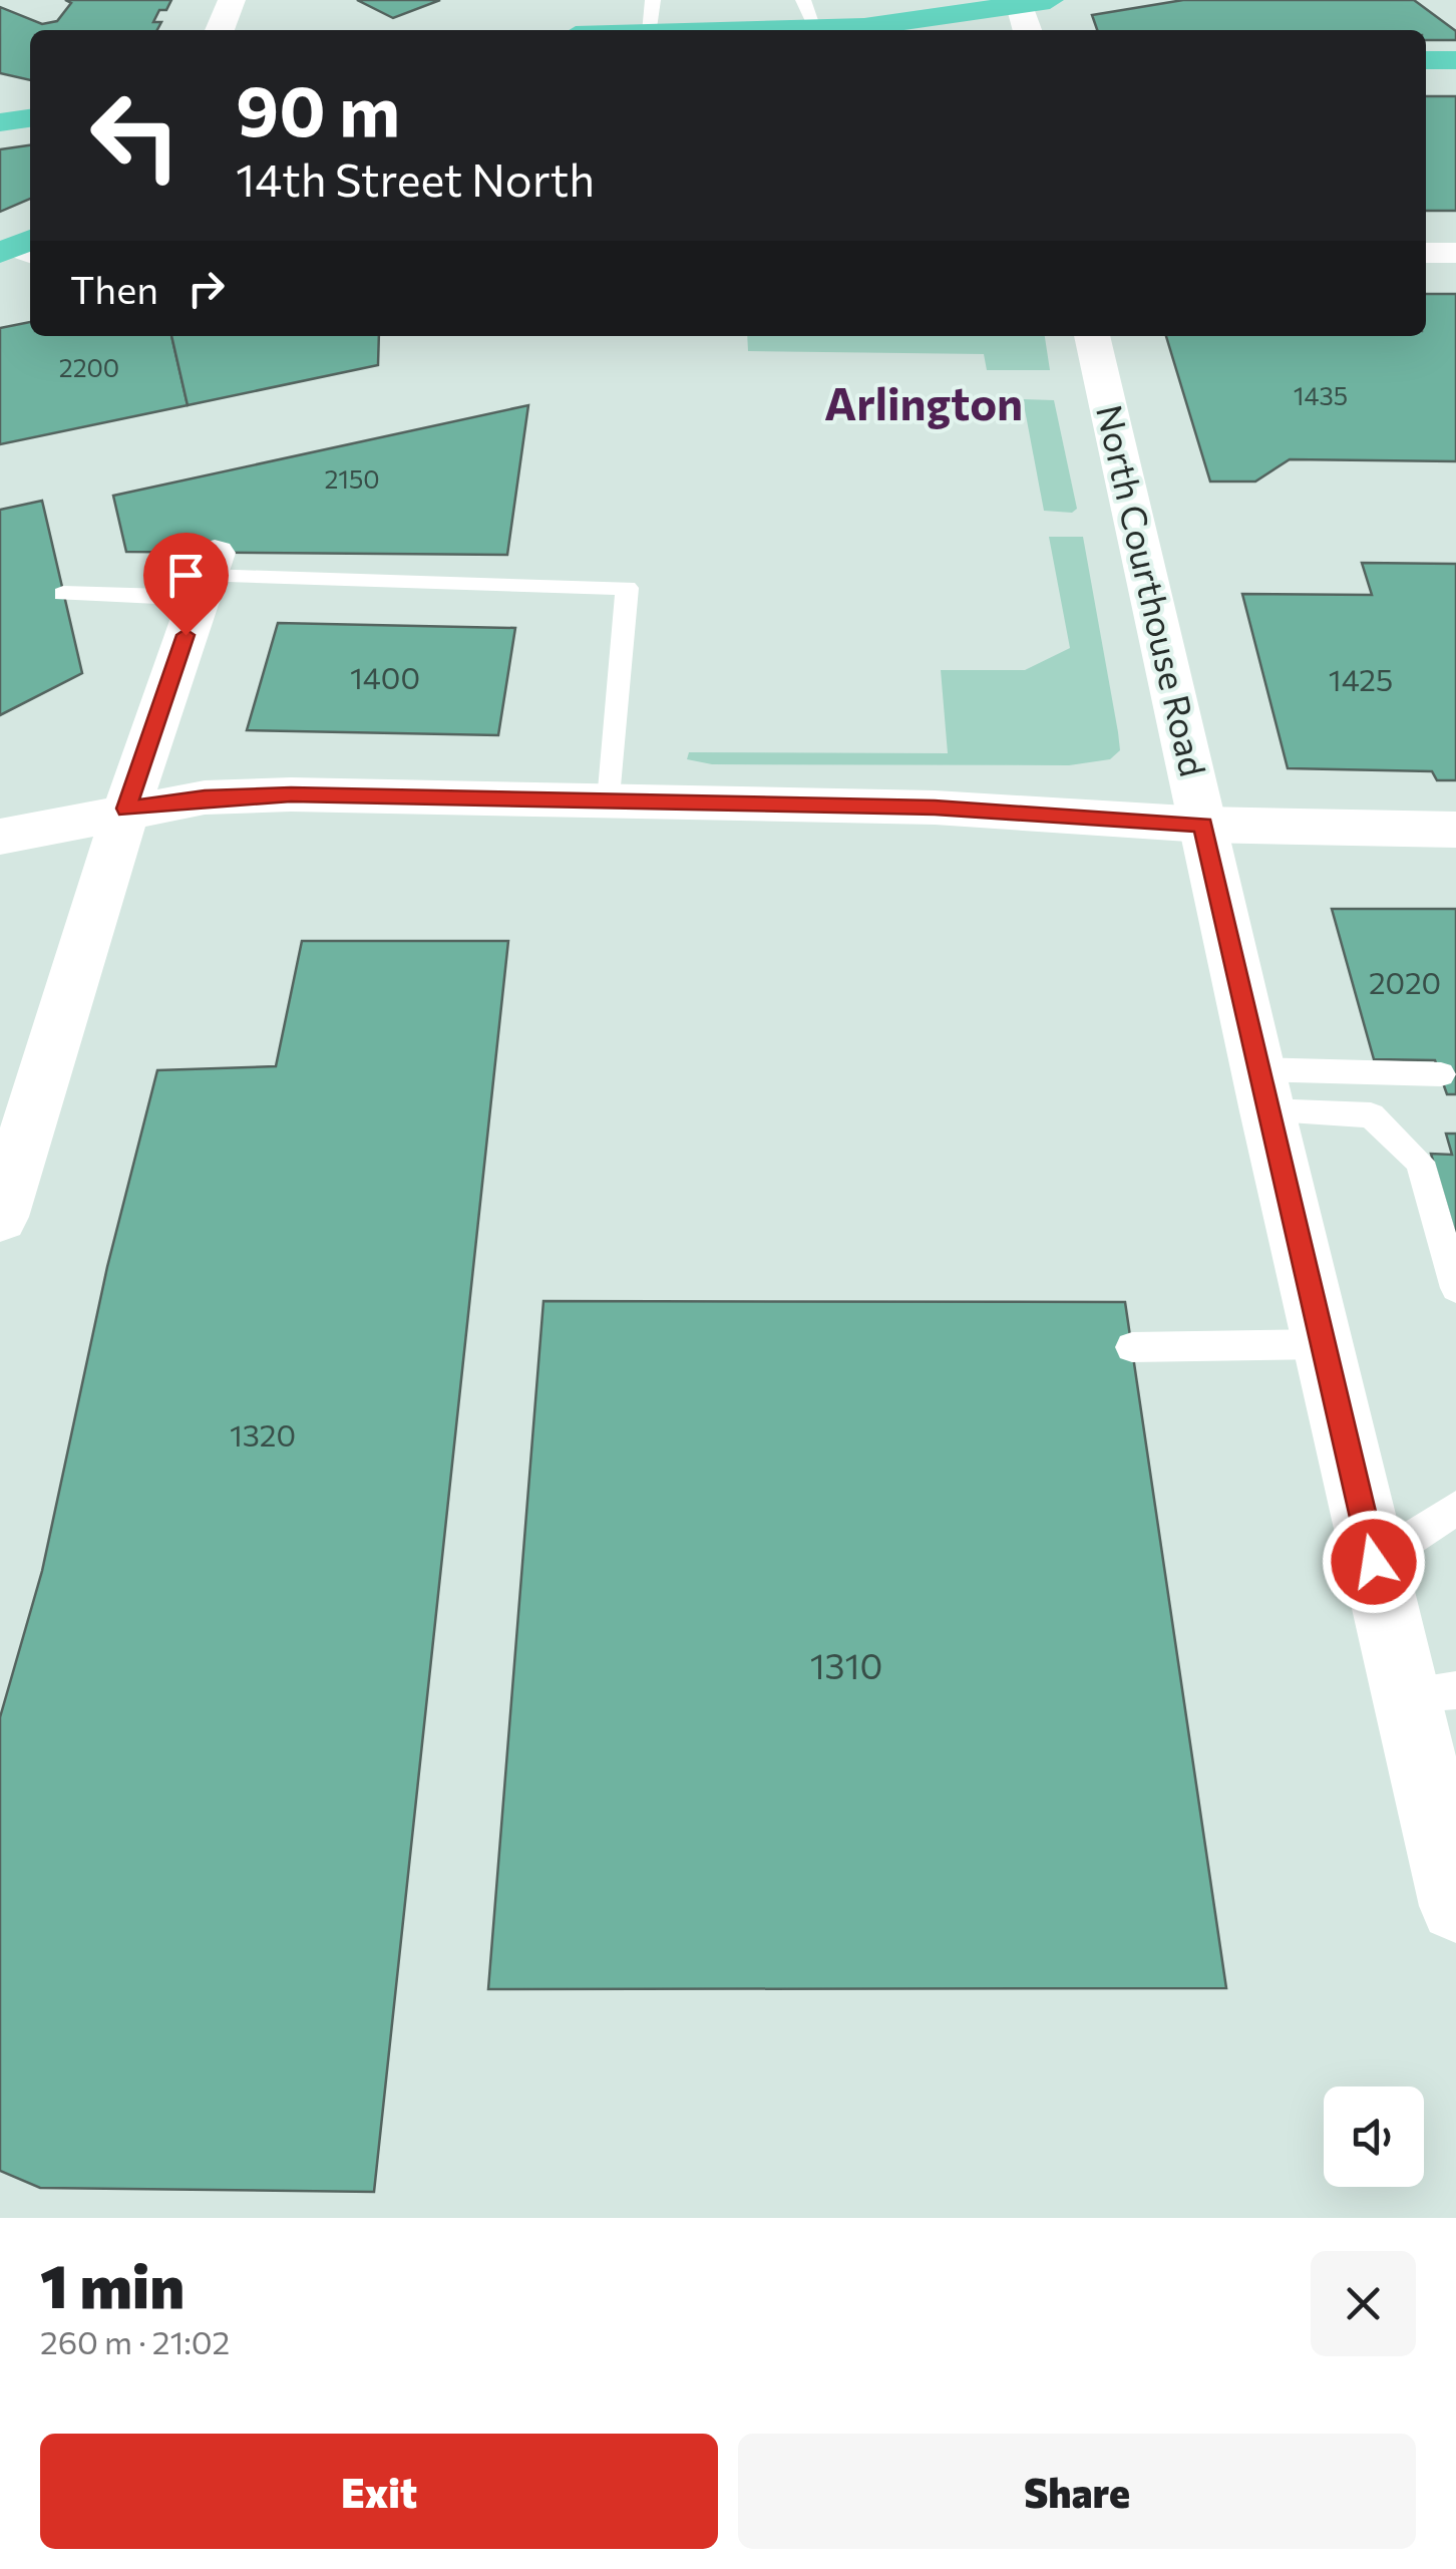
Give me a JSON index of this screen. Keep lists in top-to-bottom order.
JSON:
{
  "streets": {
    "street": ["North Courthouse Road"]
  },
  "districts": ["Arlington"],
  "house_numbers": [
    "2200",
    "1435",
    "2150",
    "1400",
    "1425",
    "2020",
    "1320",
    "1310"
  ],
  "page": {
    "turn": ["90 m", "14th Street North"],
    "then": "Then",
    "heading": ["1 min", "260 m · 21:02"],
    "buttons": ["Exit", "Share"]
  }
}
